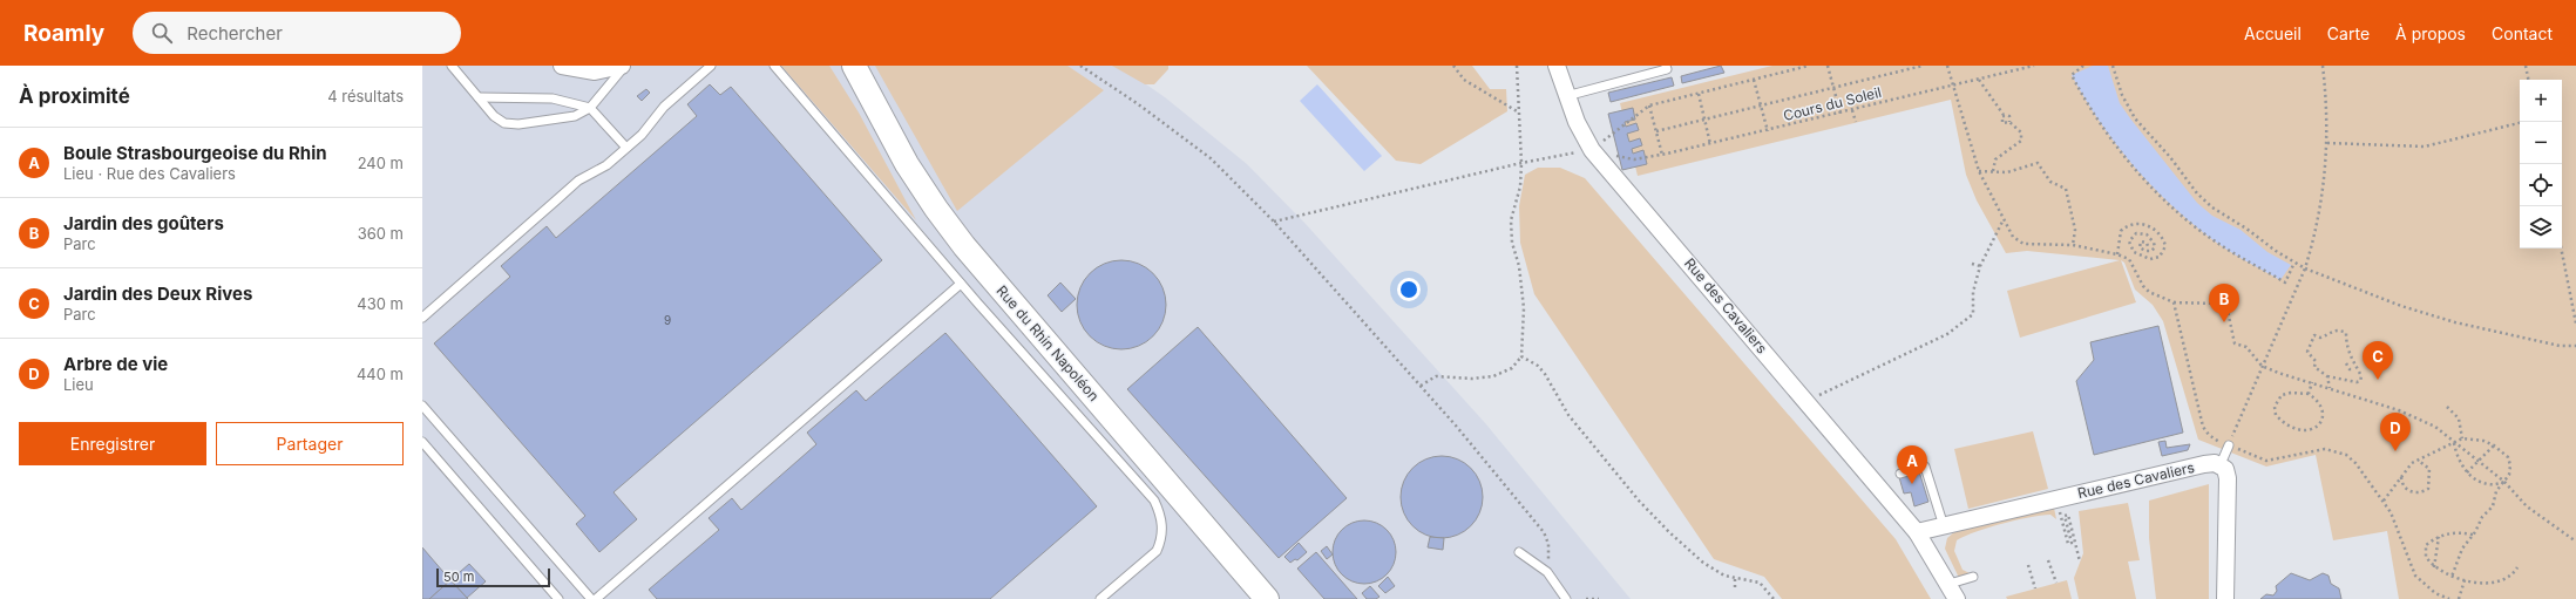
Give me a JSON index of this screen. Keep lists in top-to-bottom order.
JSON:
{
  "streets": {
    "main road": ["Rue du Rhin Napoléon"],
    "street": ["Rue des Cavaliers"],
    "path": ["Cours du Soleil"]
  },
  "house_numbers": ["9"],
  "scale_bar": "50 m",
  "page": {
    "header": "Roamly",
    "search": "Rechercher",
    "nav": [
      "Accueil",
      "Carte",
      "À propos",
      "Contact"
    ],
    "heading": ["À proximité", "4 résultats"],
    "map_buttons": ["+", "−"],
    "list": [
      {
        "mark": "A",
        "name": "Boule Strasbourgeoise du Rhin",
        "note": "Lieu · Rue des Cavaliers",
        "value": "240 m"
      },
      {
        "mark": "B",
        "name": "Jardin des goûters",
        "note": "Parc",
        "value": "360 m"
      },
      {
        "mark": "C",
        "name": "Jardin des Deux Rives",
        "note": "Parc",
        "value": "430 m"
      },
      {
        "mark": "D",
        "name": "Arbre de vie",
        "note": "Lieu",
        "value": "440 m"
      }
    ],
    "pins": [
      "B",
      "C",
      "D",
      "A"
    ],
    "buttons": ["Enregistrer", "Partager"],
    "scale": "50 m"
  }
}
